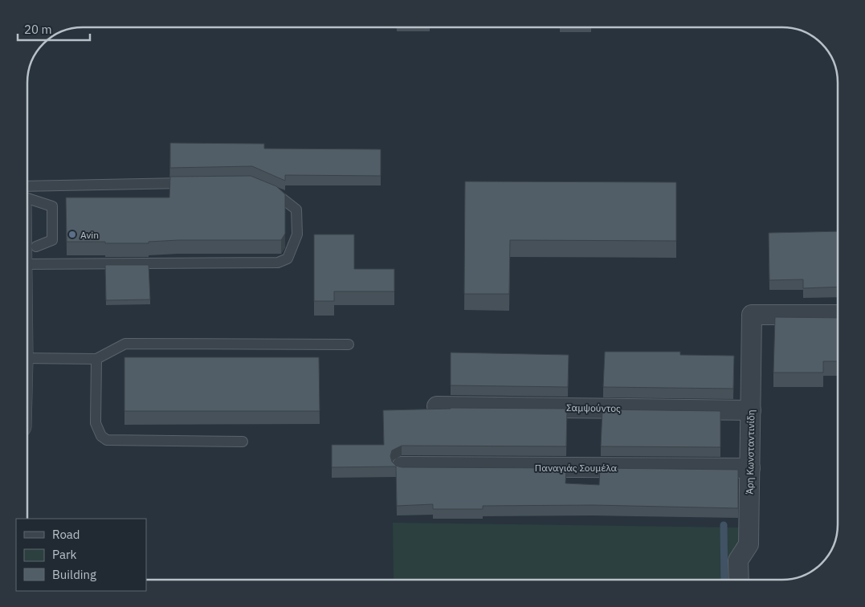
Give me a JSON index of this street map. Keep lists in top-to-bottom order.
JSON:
{
  "streets": {
    "street": ["Σαμψούντος", "Άρη Κωνσταντινίδη", "Παναγιάς Σουμέλα"]
  },
  "crossings": [
    ["Σαμψούντος", "Άρη Κωνσταντινίδη"],
    ["Άρη Κωνσταντινίδη", "Παναγιάς Σουμέλα"]
  ],
  "places": ["Avin"],
  "legend": ["Road", "Park", "Building"],
  "scale_bar": "20 m"
}
